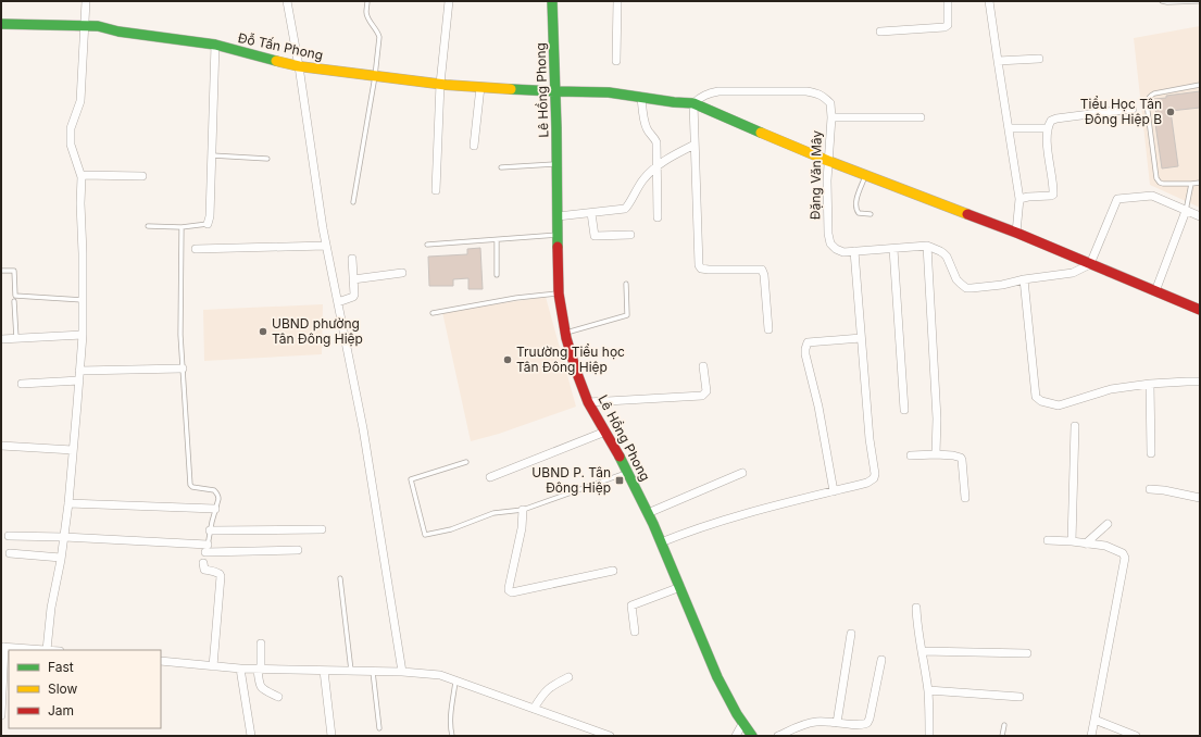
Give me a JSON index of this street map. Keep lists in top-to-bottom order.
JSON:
{
  "streets": {
    "street": ["Đỗ Tấn Phong", "Lê Hồng Phong", "Đặng Văn Mây"]
  },
  "crossings": [
    ["Đỗ Tấn Phong", "Lê Hồng Phong"]
  ],
  "places": {
    "other": ["Tiểu Học Tân Đông Hiệp B", "UBND phường Tân Đông Hiệp", "Truường Tiểu học Tân Đông Hiệp"],
    "transit": ["UBND P. Tân Đông Hiệp"]
  },
  "legend": ["Fast", "Slow", "Jam"]
}
